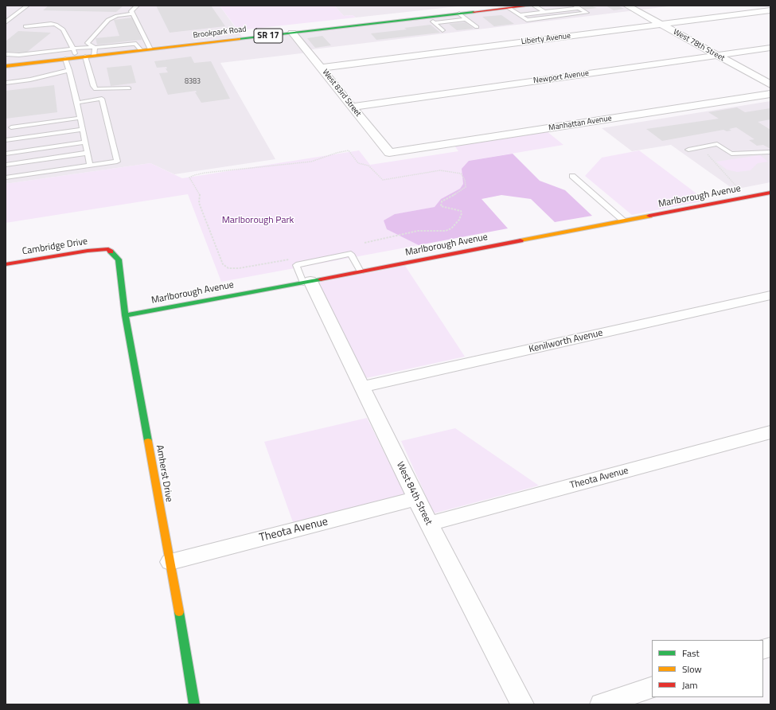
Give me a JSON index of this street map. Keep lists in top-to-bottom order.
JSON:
{
  "streets": {
    "street": [
      "Brookpark Road",
      "SR 17",
      "Liberty Avenue",
      "West 78th Street",
      "Newport Avenue",
      "West 83rd Street",
      "Manhattan Avenue",
      "Marlborough Avenue",
      "Cambridge Drive",
      "Kenilworth Avenue",
      "Amherst Drive",
      "Theota Avenue",
      "West 84th Street"
    ]
  },
  "crossings": [
    ["Brookpark Road", "West 83rd Street"],
    ["Liberty Avenue", "West 78th Street"],
    ["Liberty Avenue", "West 83rd Street"],
    ["West 78th Street", "Newport Avenue"],
    ["Newport Avenue", "West 83rd Street"],
    ["West 83rd Street", "Manhattan Avenue"],
    ["Marlborough Avenue", "Amherst Drive"],
    ["Marlborough Avenue", "West 84th Street"],
    ["Cambridge Drive", "Amherst Drive"],
    ["Kenilworth Avenue", "West 84th Street"],
    ["Amherst Drive", "Theota Avenue"],
    ["Theota Avenue", "West 84th Street"]
  ],
  "parks": ["Marlborough Park"],
  "house_numbers": ["8383"],
  "legend": ["Fast", "Slow", "Jam"]
}
